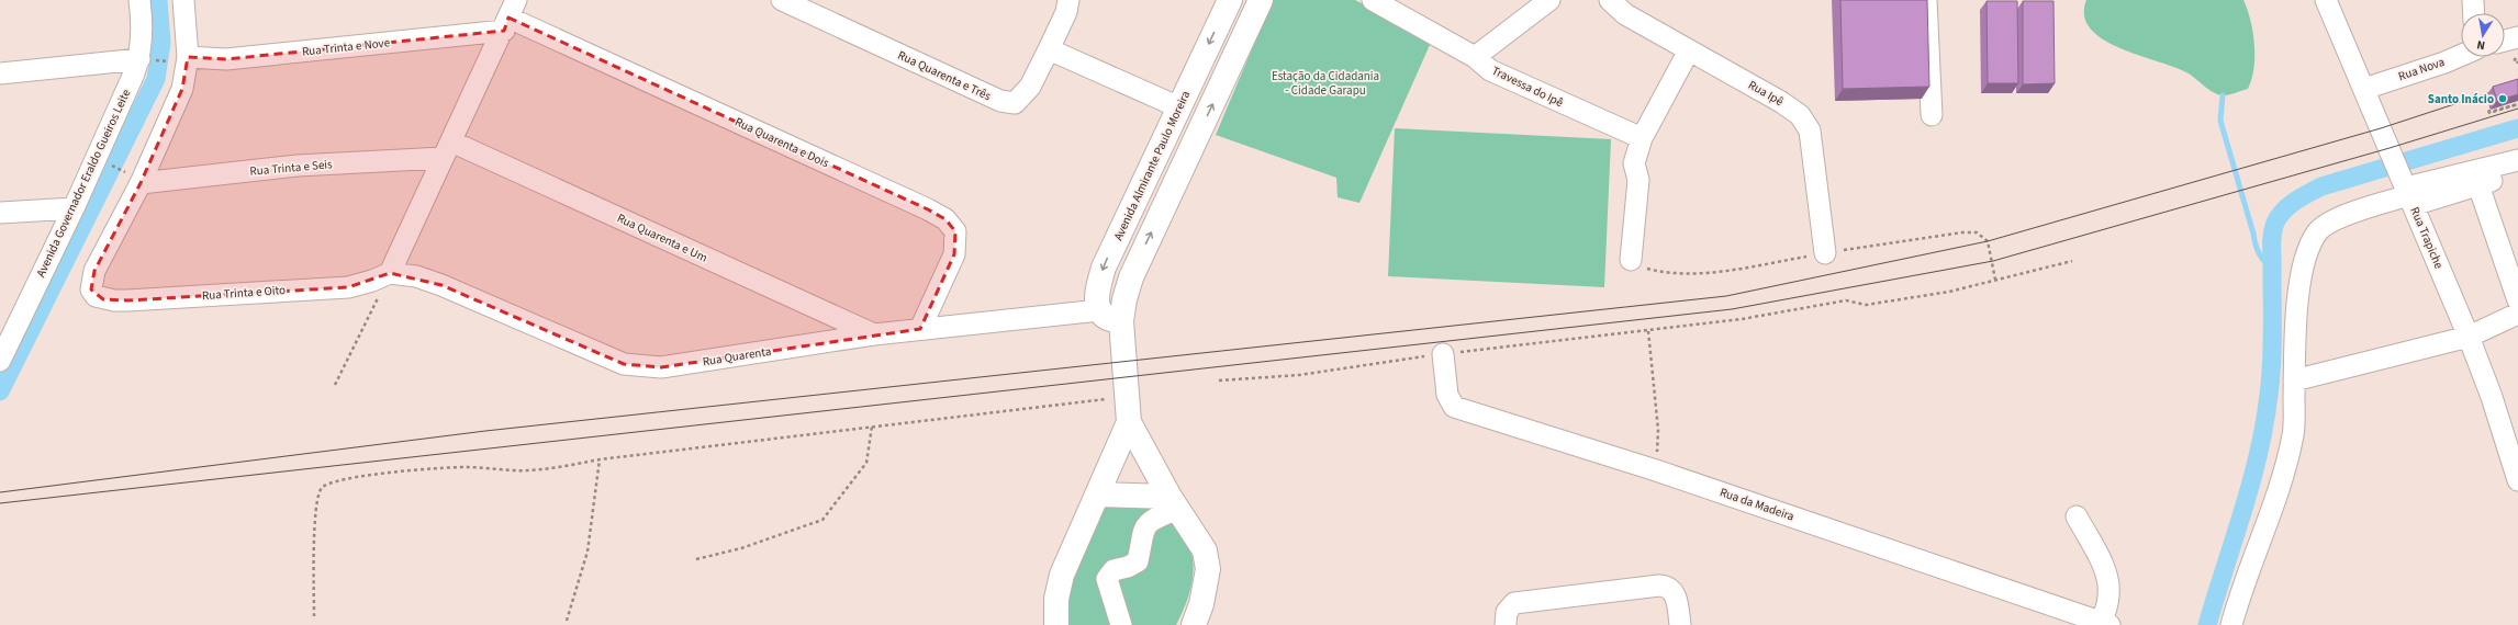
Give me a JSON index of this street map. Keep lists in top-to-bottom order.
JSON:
{
  "streets": {
    "main road": ["Avenida Almirante Paulo Moreira"],
    "street": [
      "Rua Trinta e Nove",
      "Rua Nova",
      "Rua Quarenta e Três",
      "Travessa do Ipê",
      "Rua Ipê",
      "Rua Quarenta e Dois",
      "Rua Trinta e Seis",
      "Avenida Governador Eraldo Gueiros Leite",
      "Rua Quarenta e Um",
      "Rua Trapiche",
      "Rua Trinta e Oito",
      "Rua Quarenta",
      "Rua da Madeira"
    ]
  },
  "crossings": [
    ["Rua Trinta e Nove", "Rua Quarenta e Dois"],
    ["Rua Nova", "Rua Trapiche"],
    ["Rua Quarenta e Dois", "Rua Quarenta"],
    ["Avenida Almirante Paulo Moreira", "Rua Quarenta"],
    ["Rua Trinta e Seis", "Rua Quarenta e Um"],
    ["Rua Trinta e Seis", "Rua Trinta e Oito"],
    ["Rua Quarenta e Um", "Rua Quarenta"],
    ["Rua Trinta e Oito", "Rua Quarenta"]
  ],
  "parks": ["Estação da Cidadania - Cidade Garapu"],
  "places": ["Santo Inácio"],
  "north": "bottom"
}
